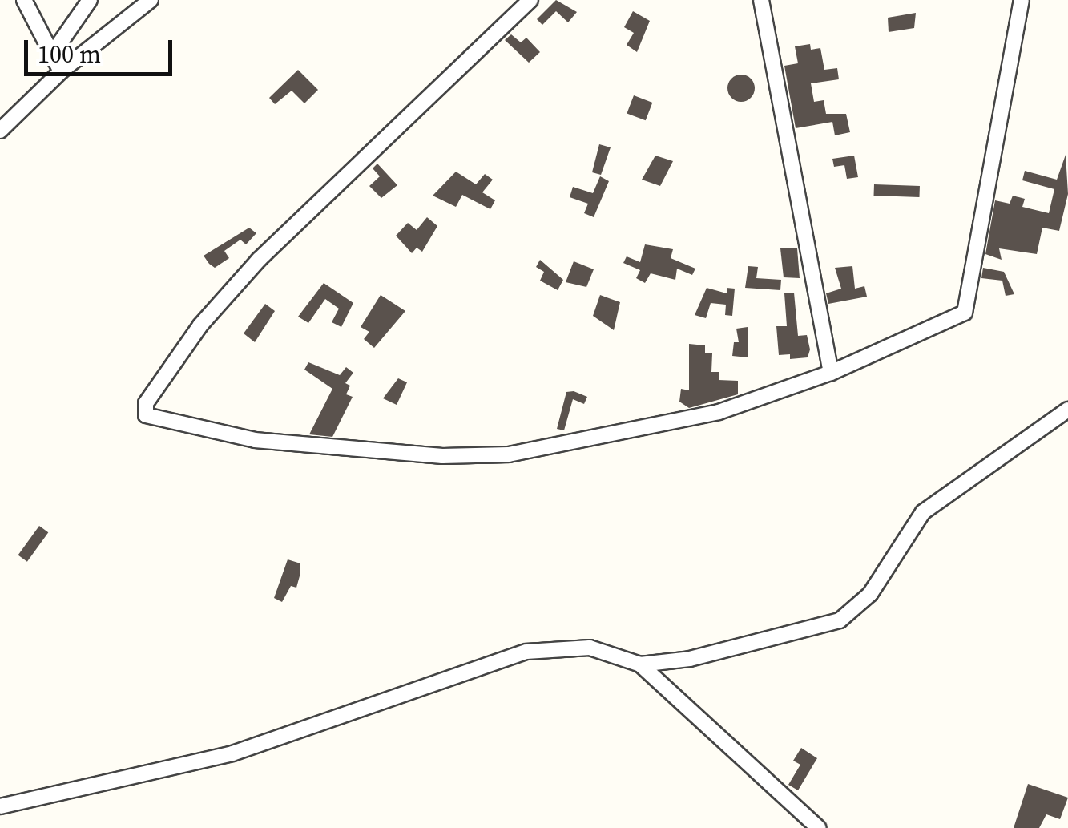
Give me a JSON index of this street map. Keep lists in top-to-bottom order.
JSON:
{
  "scale_bar": "100 m"
}
